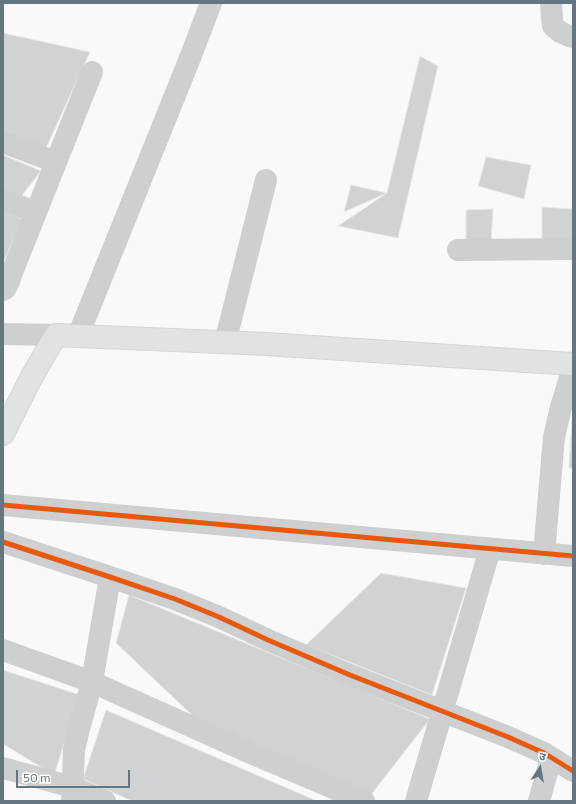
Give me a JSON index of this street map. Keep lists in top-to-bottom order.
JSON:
{
  "scale_bar": "50 m",
  "north": "top"
}
